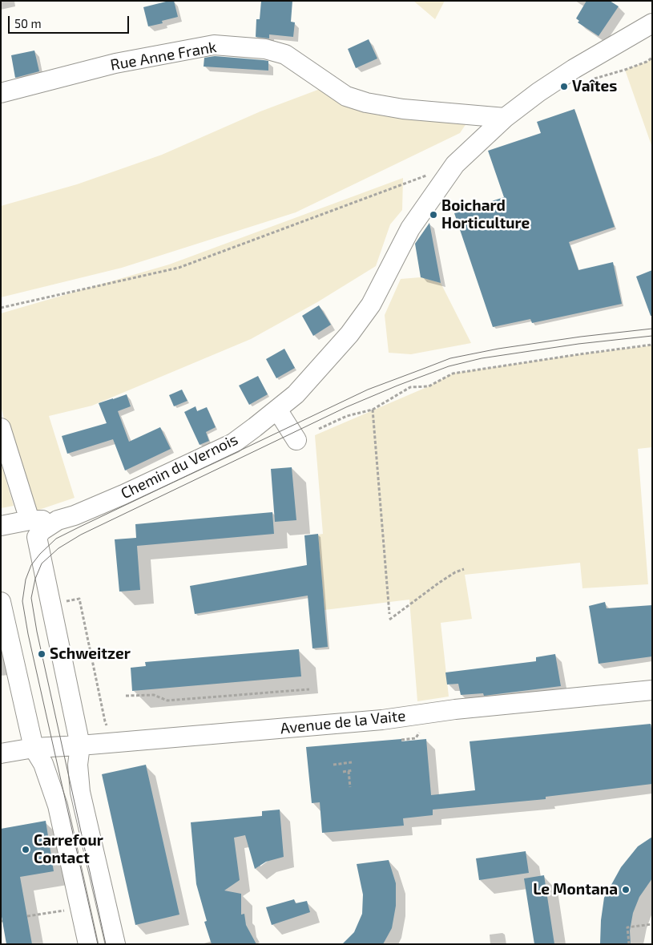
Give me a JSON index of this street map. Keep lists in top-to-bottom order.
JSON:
{
  "streets": {
    "street": ["Rue Anne Frank", "Chemin du Vernois", "Avenue de la Vaite"]
  },
  "crossings": [
    ["Rue Anne Frank", "Chemin du Vernois"],
    ["Chemin du Vernois", "Avenue de la Vaite"]
  ],
  "places": [
    "Vaîtes",
    "Boichard Horticulture",
    "Schweitzer",
    "Carrefour Contact",
    "Le Montana"
  ],
  "scale_bar": "50 m"
}
